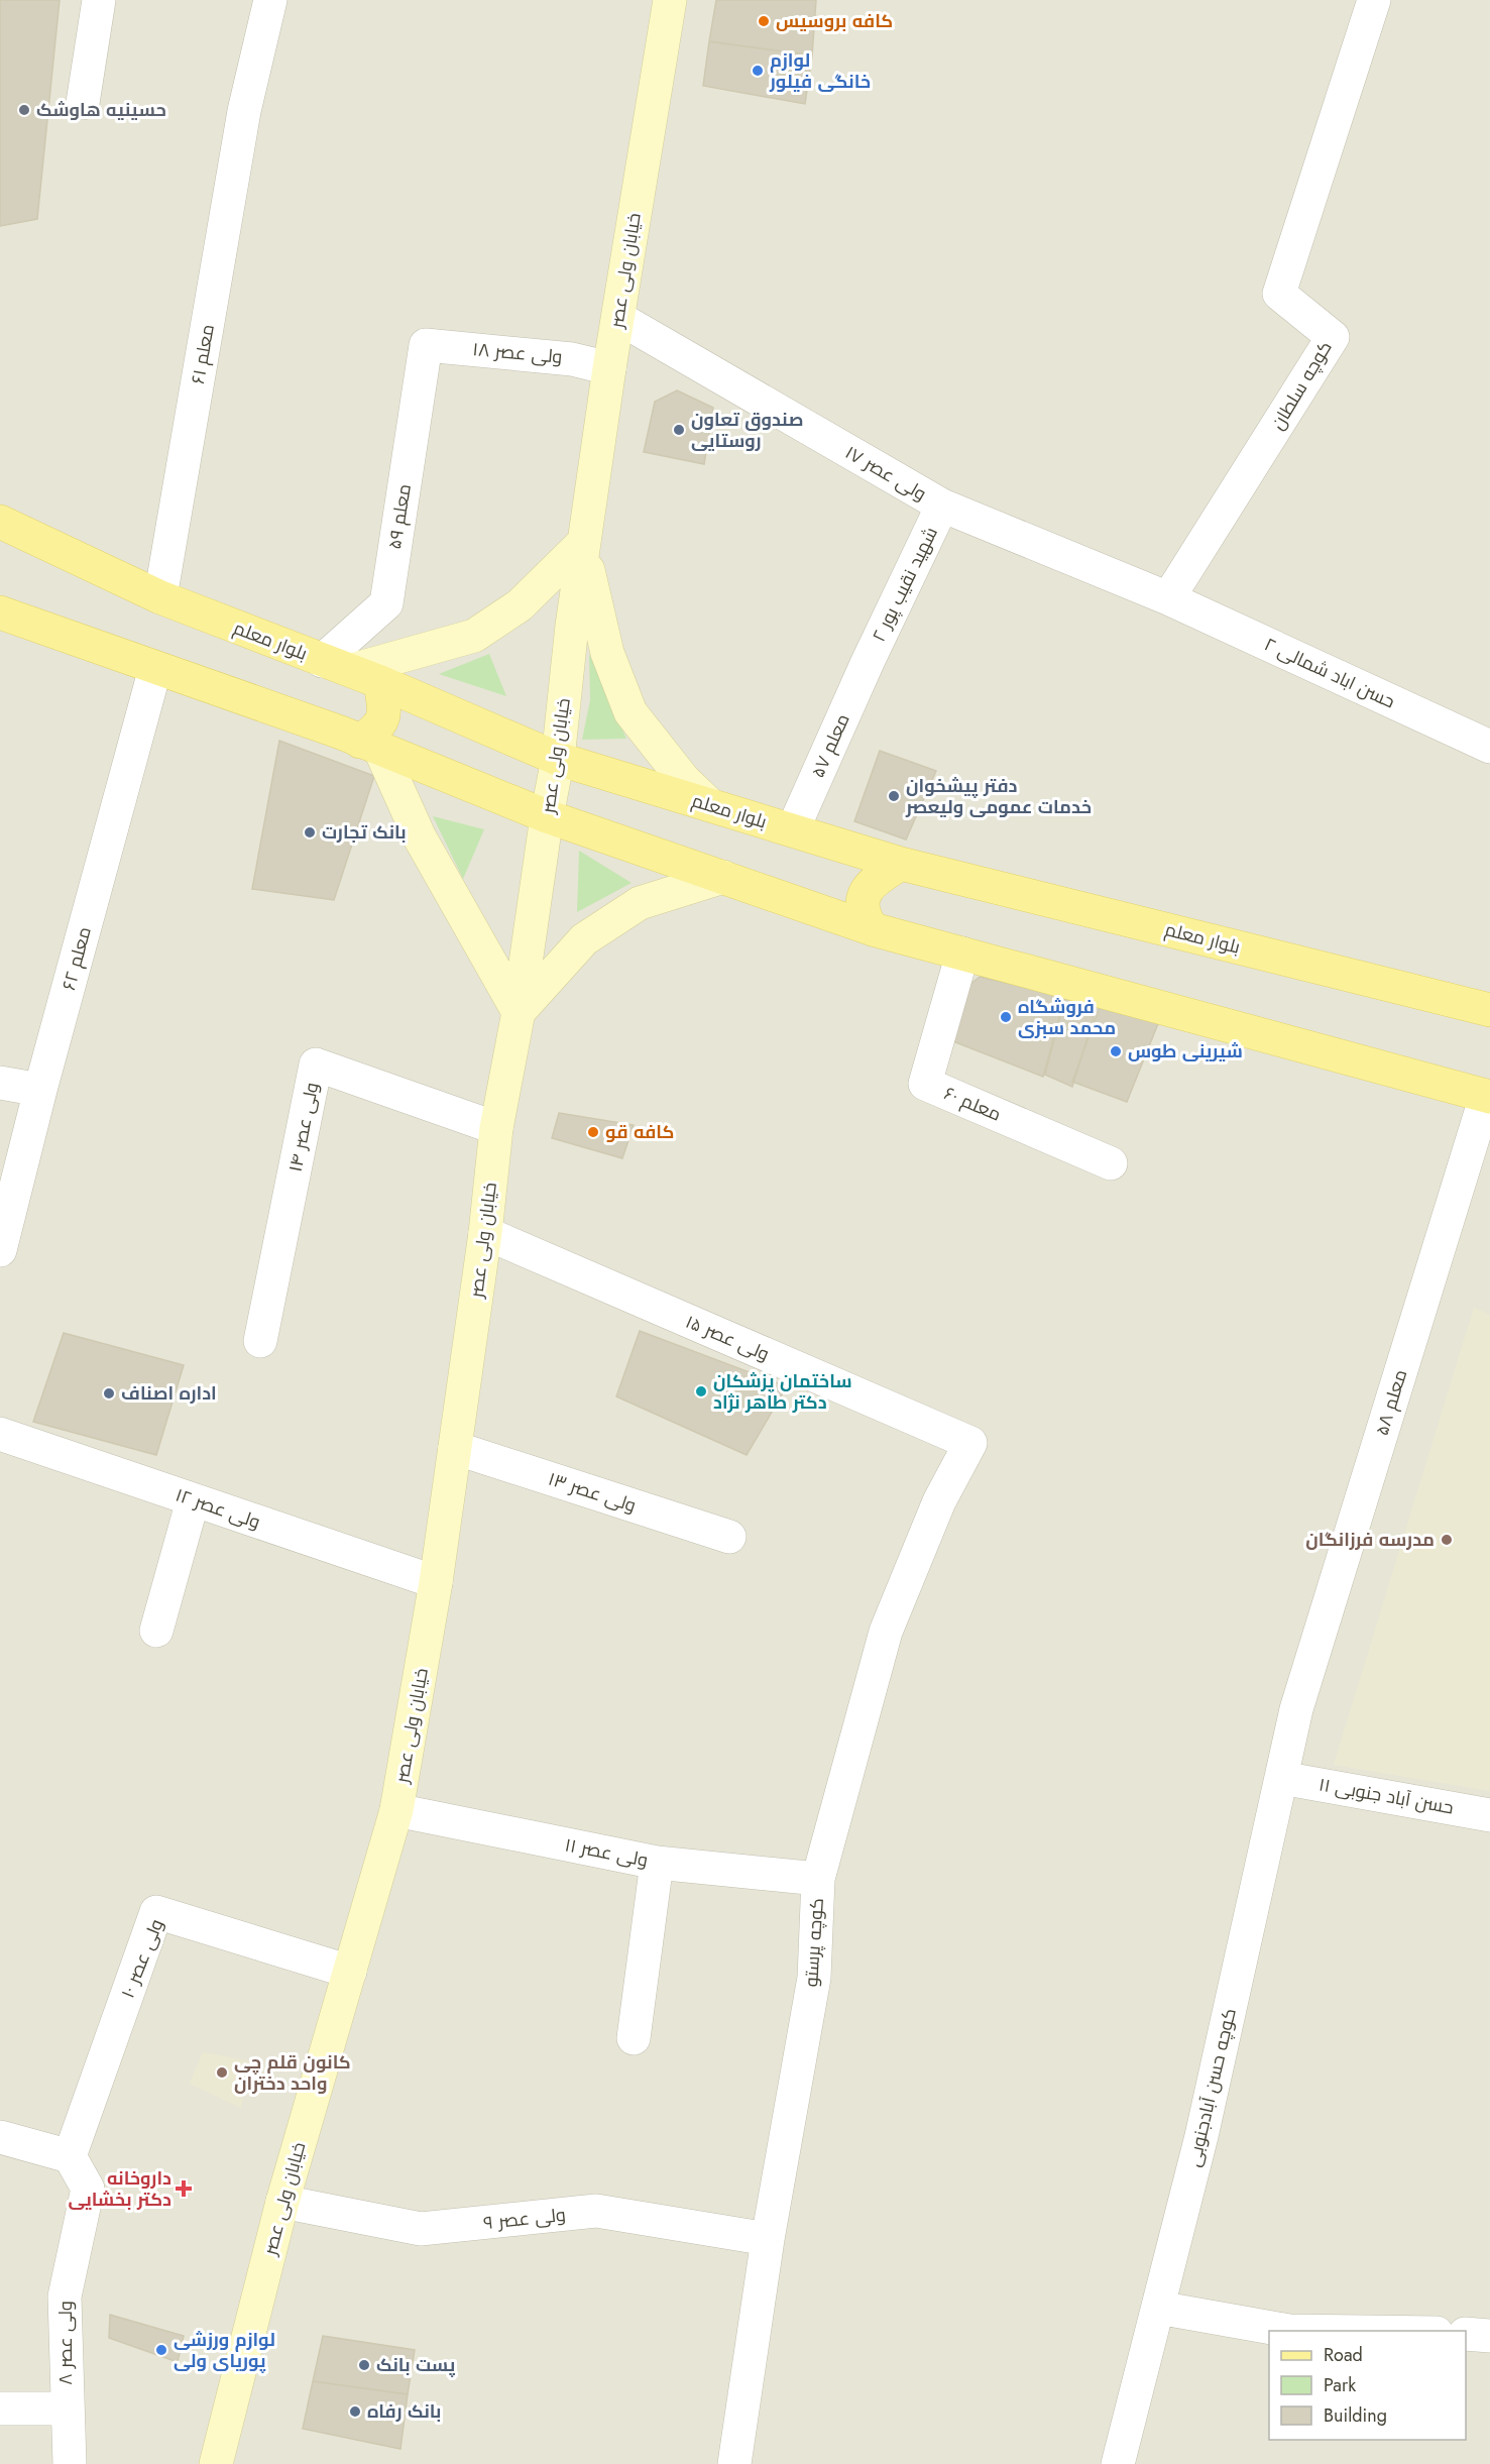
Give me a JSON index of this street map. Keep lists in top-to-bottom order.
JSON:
{
  "streets": {
    "main road": ["خیابان ولی عصر", "بلوار معلم"],
    "street": [
      "ولی عصر ۱۸",
      "معلم ۶۱",
      "کوچه سلطان",
      "ولی عصر ۱۷",
      "معلم ۵۹",
      "شهید نقیب پور ۲",
      "حسن اباد شمالی ۲",
      "معلم ۵۷",
      "معلم ۶۲",
      "معلم ۶۰",
      "ولی عصر ۱۴",
      "ولی عصر ۱۵",
      "معلم ۵۸",
      "ولی عصر ۱۳",
      "ولی عصر ۱۲",
      "حسن آباد جنوبی ۱۱",
      "ولی عصر ۱۱",
      "کوچه پرستو",
      "ولی عصر ۱۰",
      "کوچه حسن آبادجنوبی",
      "ولی عصر ۹",
      "ولی عصر ۸"
    ]
  },
  "crossings": [
    ["خیابان ولی عصر", "ولی عصر ۱۸"],
    ["خیابان ولی عصر", "ولی عصر ۱۷"],
    ["خیابان ولی عصر", "بلوار معلم"],
    ["خیابان ولی عصر", "ولی عصر ۱۴"],
    ["خیابان ولی عصر", "ولی عصر ۱۵"],
    ["خیابان ولی عصر", "ولی عصر ۱۳"],
    ["خیابان ولی عصر", "ولی عصر ۱۲"],
    ["خیابان ولی عصر", "ولی عصر ۱۱"],
    ["خیابان ولی عصر", "ولی عصر ۱۰"],
    ["خیابان ولی عصر", "ولی عصر ۹"],
    ["ولی عصر ۱۸", "معلم ۵۹"],
    ["معلم ۶۱", "بلوار معلم"],
    ["کوچه سلطان", "ولی عصر ۱۷"],
    ["کوچه سلطان", "حسن اباد شمالی ۲"],
    ["ولی عصر ۱۷", "شهید نقیب پور ۲"],
    ["ولی عصر ۱۷", "حسن اباد شمالی ۲"],
    ["معلم ۵۹", "بلوار معلم"],
    ["شهید نقیب پور ۲", "معلم ۵۷"],
    ["بلوار معلم", "معلم ۵۷"],
    ["ولی عصر ۱۵", "کوچه پرستو"],
    ["معلم ۵۸", "کوچه حسن آبادجنوبی"],
    ["حسن آباد جنوبی ۱۱", "کوچه حسن آبادجنوبی"],
    ["ولی عصر ۱۱", "کوچه پرستو"],
    ["کوچه پرستو", "ولی عصر ۹"],
    ["ولی عصر ۱۰", "ولی عصر ۸"]
  ],
  "places": {
    "other": [
      "کافه بروسیس",
      "لوازم خانگی فیلور",
      "حسینیه هاوشک",
      "صندوق تعاون روستایی",
      "دفتر پیشخوان خدمات عمومی ولیعصر",
      "بانک تجارت",
      "فروشگاه محمد سبزی",
      "شیرینی طوس",
      "کافه قو",
      "ساختمان پزشکان دکتر طاهر نژاد",
      "اداره اصناف",
      "مدرسه فرزانگان",
      "کانون قلم چی واحد دختران",
      "لوازم ورزشی پوریای ولی",
      "پست بانک",
      "بانک رفاه"
    ],
    "health": ["داروخانه دکتر بخشایی"]
  },
  "legend": ["Road", "Park", "Building"]
}
